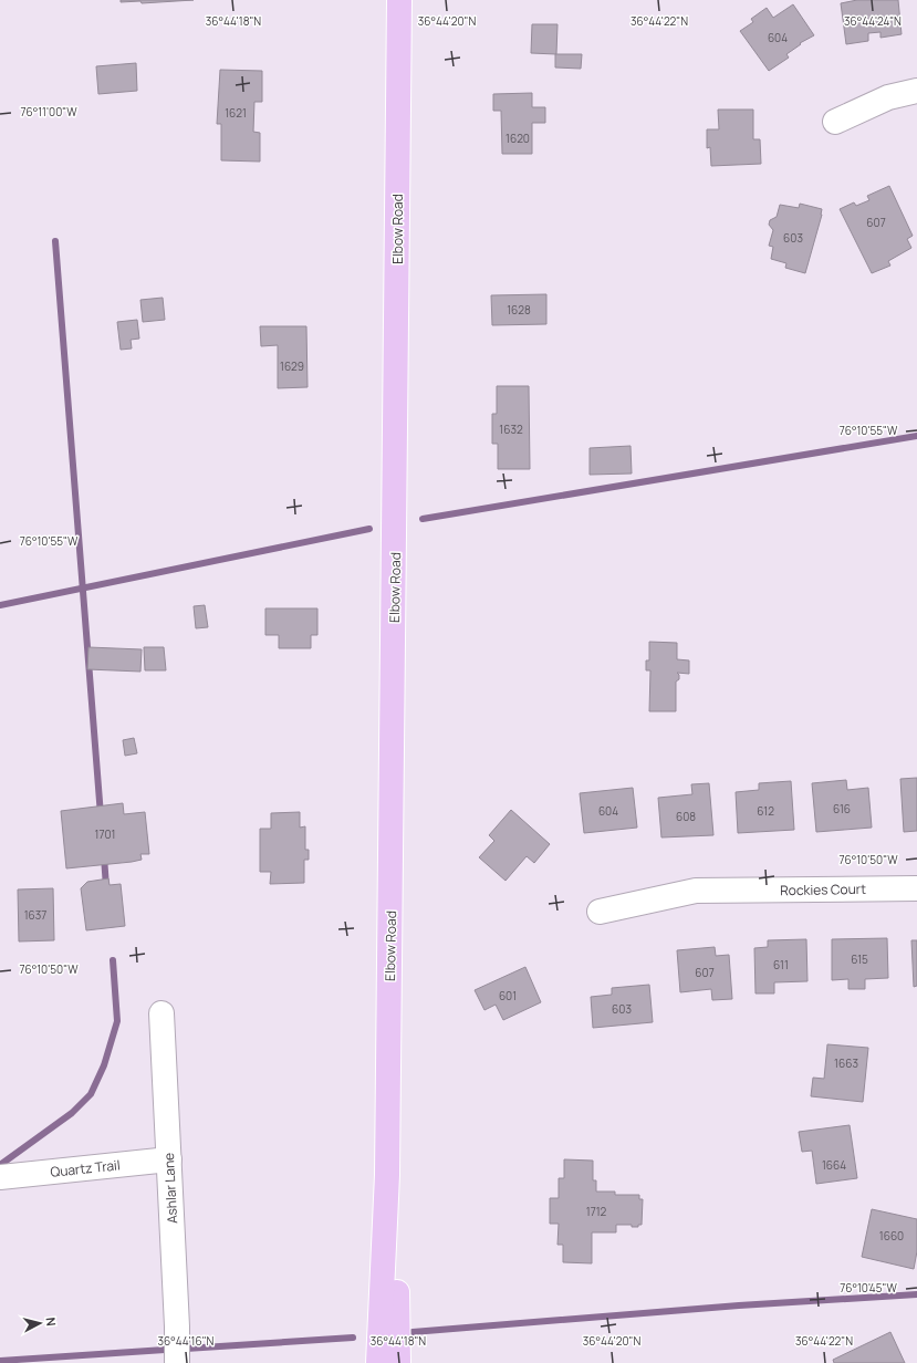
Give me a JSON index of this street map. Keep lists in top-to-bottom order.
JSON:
{
  "streets": {
    "main road": ["Elbow Road"],
    "street": ["Rockies Court", "Quartz Trail", "Ashlar Lane"]
  },
  "crossings": [
    ["Quartz Trail", "Ashlar Lane"]
  ],
  "house_numbers": [
    "604",
    "1621",
    "1620",
    "607",
    "603",
    "1628",
    "1629",
    "1632",
    "616",
    "604",
    "612",
    "608",
    "1701",
    "1637",
    "615",
    "611",
    "607",
    "601",
    "603",
    "1663",
    "1664",
    "1712",
    "1660"
  ],
  "north": "right",
  "coordinates": [
    "36°44'18\"N",
    "36°44'20\"N",
    "36°44'22\"N",
    "36°44'24\"N",
    "76°11'00\"W",
    "76°10'55\"W",
    "76°10'50\"W",
    "76°10'45\"W",
    "36°44'16\"N"
  ]
}
